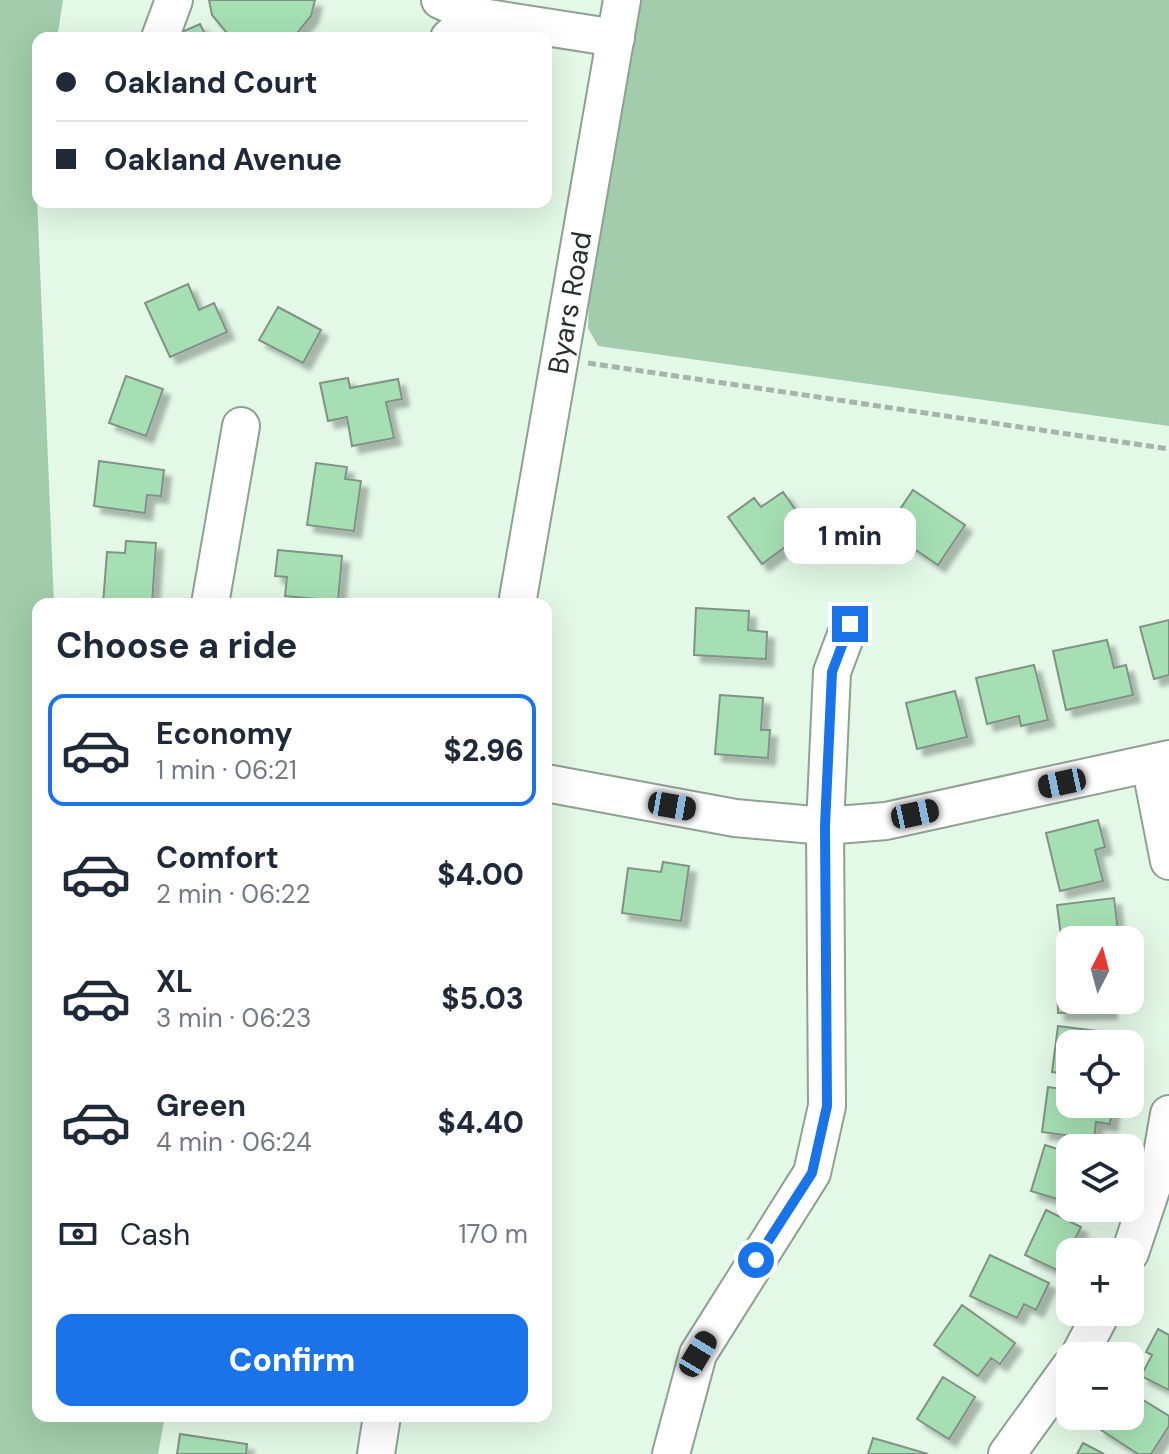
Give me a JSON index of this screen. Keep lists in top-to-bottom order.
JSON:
{
  "streets": {
    "street": ["Byars Road"]
  },
  "north": "top",
  "page": {
    "banner": ["Oakland Court", "Oakland Avenue"],
    "bubble": "1 min",
    "heading": "Choose a ride",
    "list": [
      {
        "name": "Economy",
        "note": "1 min · 06:21",
        "value": "$2.96"
      },
      {
        "name": "Comfort",
        "note": "2 min · 06:22",
        "value": "$4.00"
      },
      {
        "name": "XL",
        "note": "3 min · 06:23",
        "value": "$5.03"
      },
      {
        "name": "Green",
        "note": "4 min · 06:24",
        "value": "$4.40"
      }
    ],
    "map_buttons": ["+", "−"],
    "pay": ["Cash", "170 m"],
    "buttons": "Confirm"
  }
}
